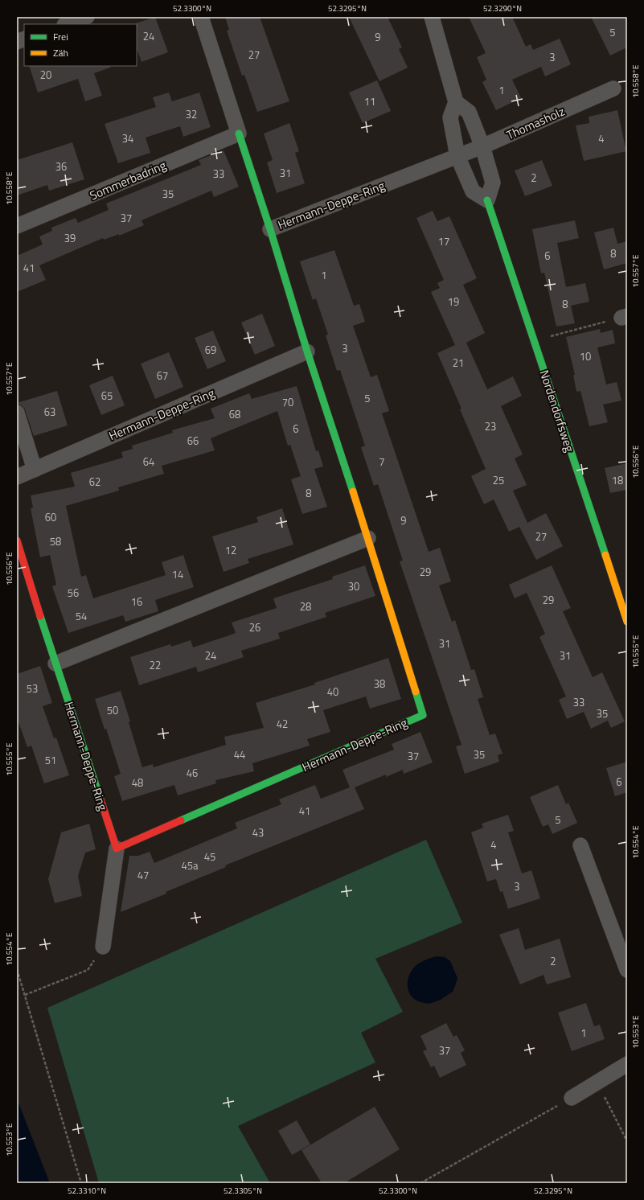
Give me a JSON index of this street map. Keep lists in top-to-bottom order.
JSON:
{
  "streets": {
    "street": [
      "Thomasholz",
      "Sommerbadring",
      "Hermann-Deppe-Ring",
      "Nordendorfsweg"
    ]
  },
  "crossings": [
    ["Thomasholz", "Hermann-Deppe-Ring"]
  ],
  "house_numbers": [
    "5",
    "24",
    "9",
    "27",
    "3",
    "20",
    "1",
    "11",
    "32",
    "34",
    "4",
    "36",
    "31",
    "33",
    "2",
    "35",
    "37",
    "39",
    "17",
    "8",
    "6",
    "41",
    "1",
    "19",
    "8",
    "3",
    "69",
    "10",
    "21",
    "67",
    "65",
    "5",
    "70",
    "63",
    "68",
    "23",
    "6",
    "66",
    "64",
    "7",
    "25",
    "18",
    "62",
    "8",
    "60",
    "9",
    "27",
    "58",
    "12",
    "29",
    "14",
    "30",
    "56",
    "29",
    "16",
    "28",
    "54",
    "26",
    "31",
    "24",
    "31",
    "22",
    "38",
    "53",
    "40",
    "33",
    "50",
    "35",
    "42",
    "44",
    "35",
    "37",
    "51",
    "46",
    "6",
    "48",
    "41",
    "5",
    "43",
    "4",
    "45",
    "45a",
    "47",
    "3",
    "2",
    "1",
    "37"
  ],
  "legend": ["Frei", "Zäh"],
  "coordinates": [
    "52.3300°N",
    "52.3295°N",
    "52.3290°N",
    "10.558°E",
    "10.557°E",
    "10.556°E",
    "10.555°E",
    "10.554°E",
    "10.553°E",
    "52.3310°N",
    "52.3305°N"
  ]
}
